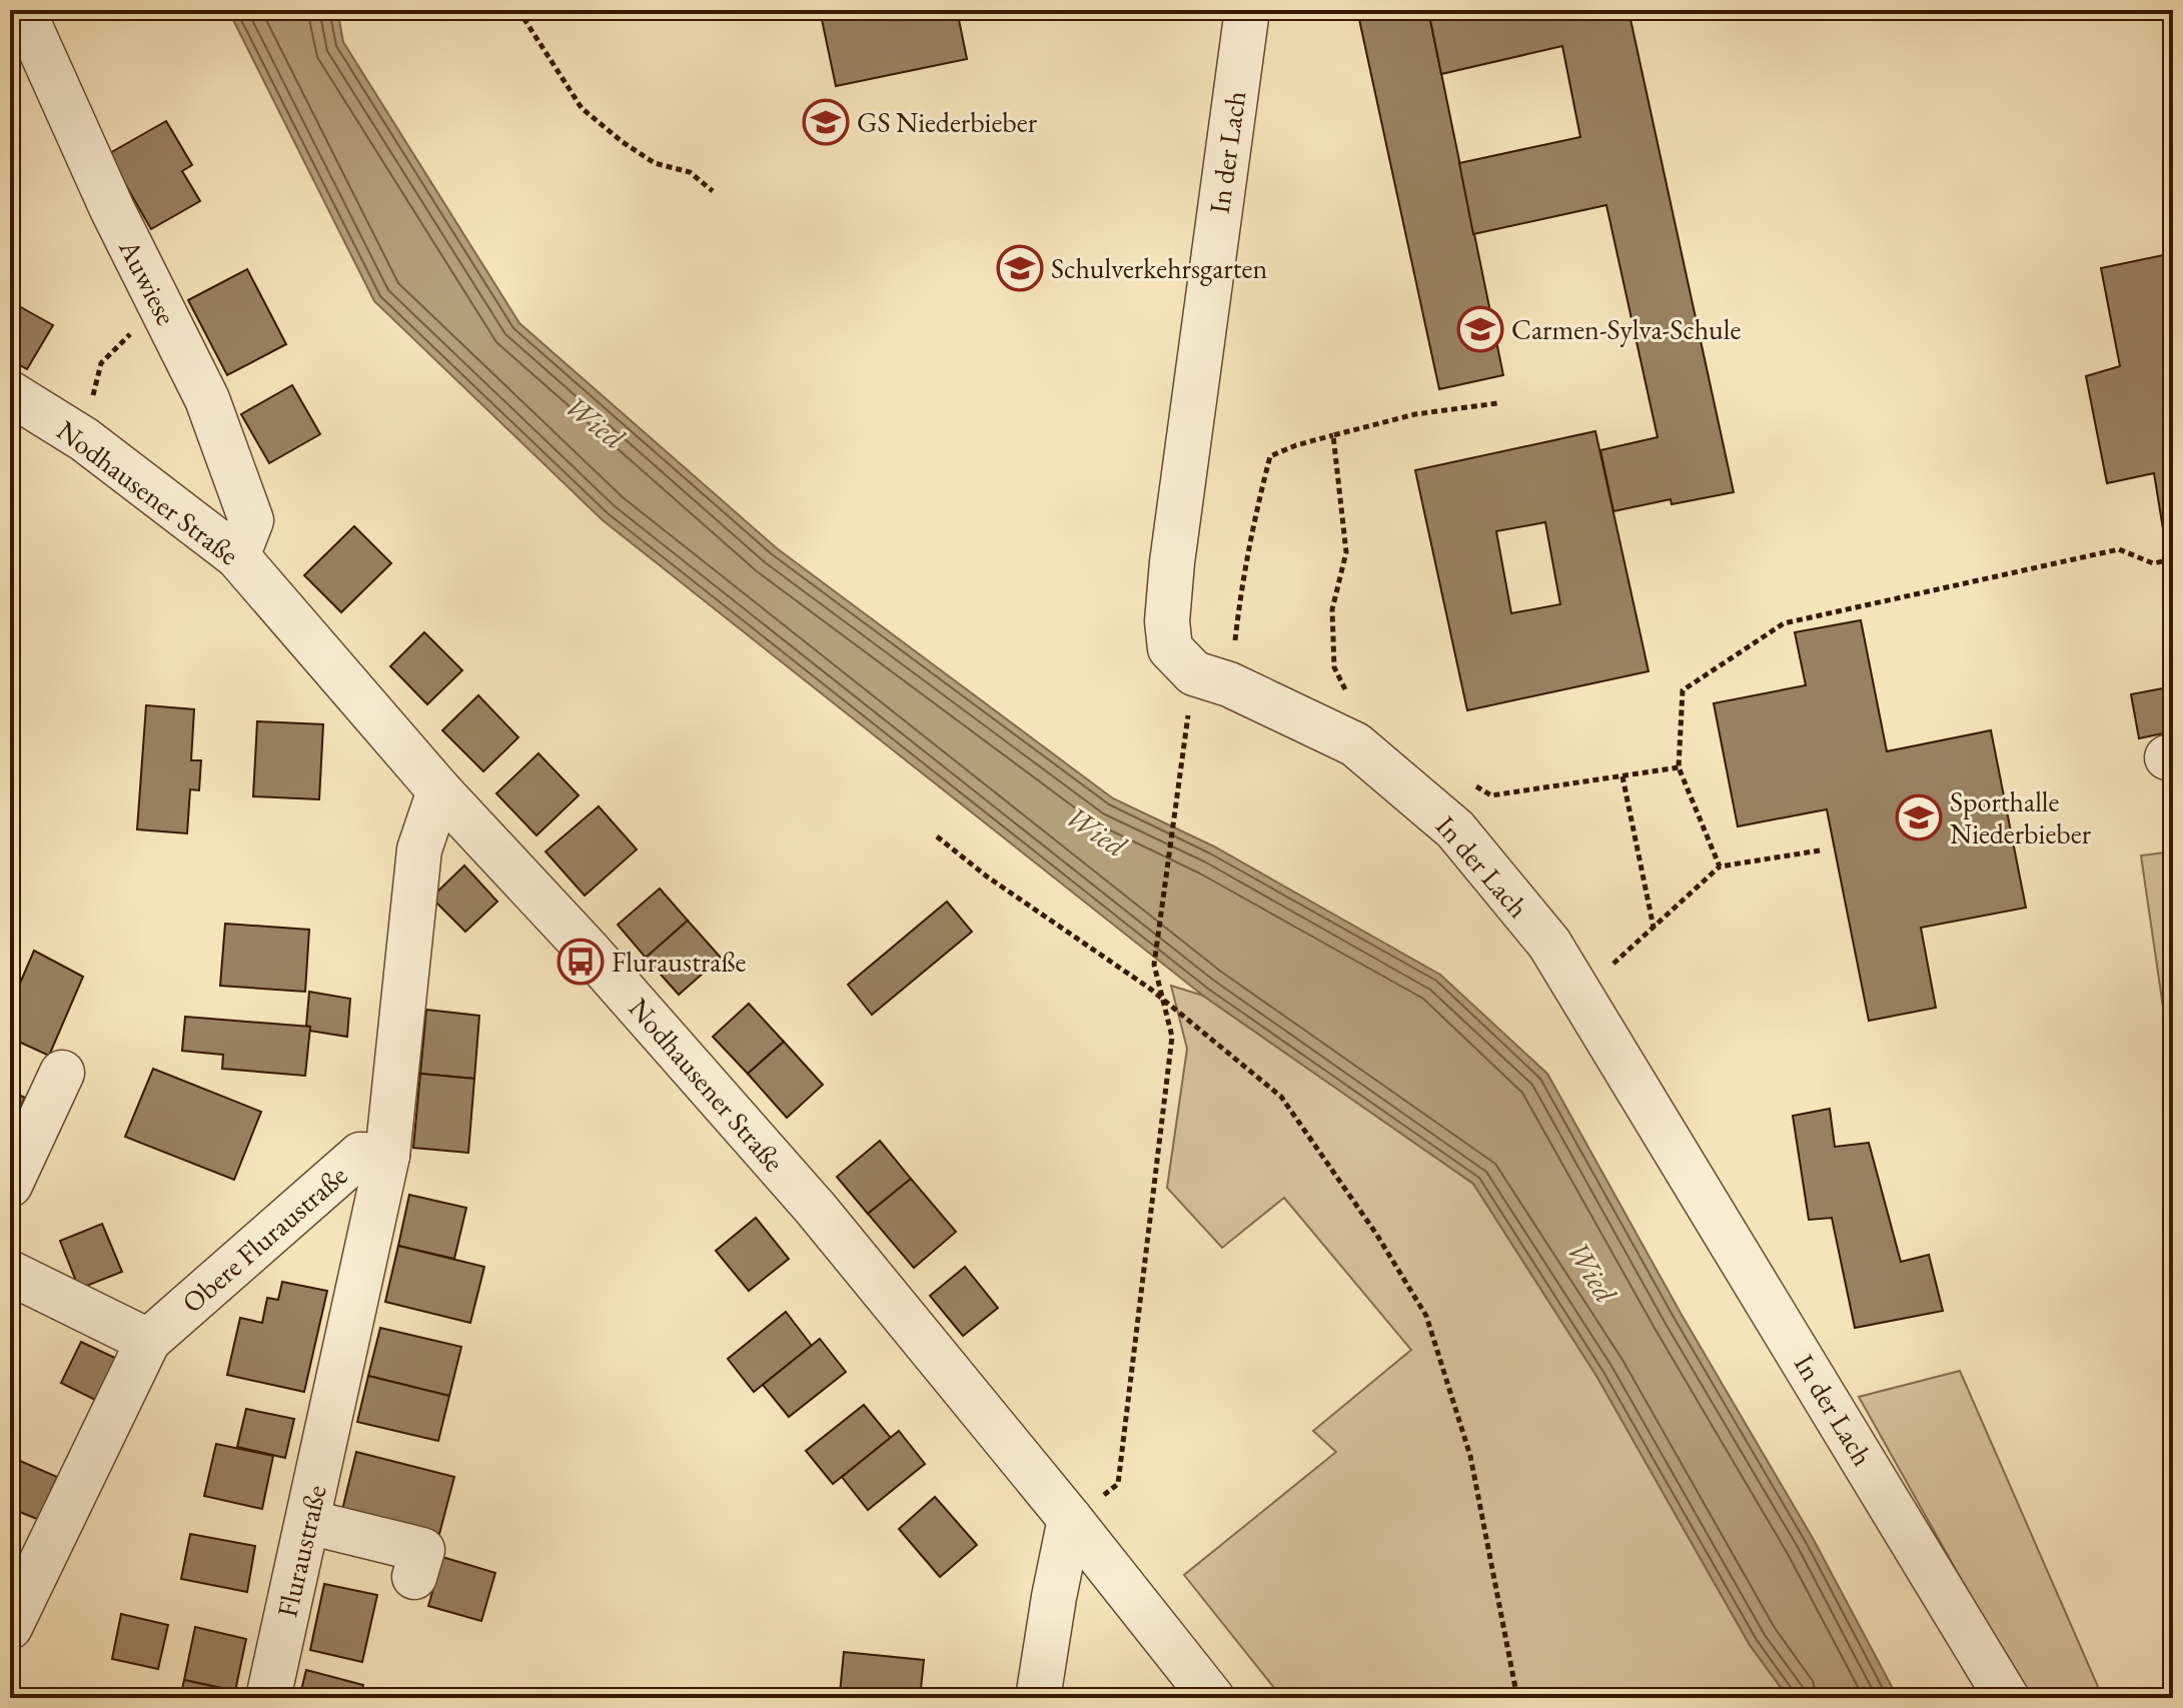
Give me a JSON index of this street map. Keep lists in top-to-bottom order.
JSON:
{
  "streets": {
    "street": [
      "In der Lach",
      "Auwiese",
      "Nodhausener Straße",
      "Obere Fluraustraße",
      "Fluraustraße"
    ]
  },
  "crossings": [
    ["Auwiese", "Nodhausener Straße"],
    ["Nodhausener Straße", "Fluraustraße"],
    ["Obere Fluraustraße", "Fluraustraße"]
  ],
  "water": ["Wied"],
  "places": {
    "school or university": [
      "GS Niederbieber",
      "Schulverkehrsgarten",
      "Carmen-Sylva-Schule",
      "Sporthalle Niederbieber"
    ],
    "bus stop": ["Fluraustraße"]
  }
}
